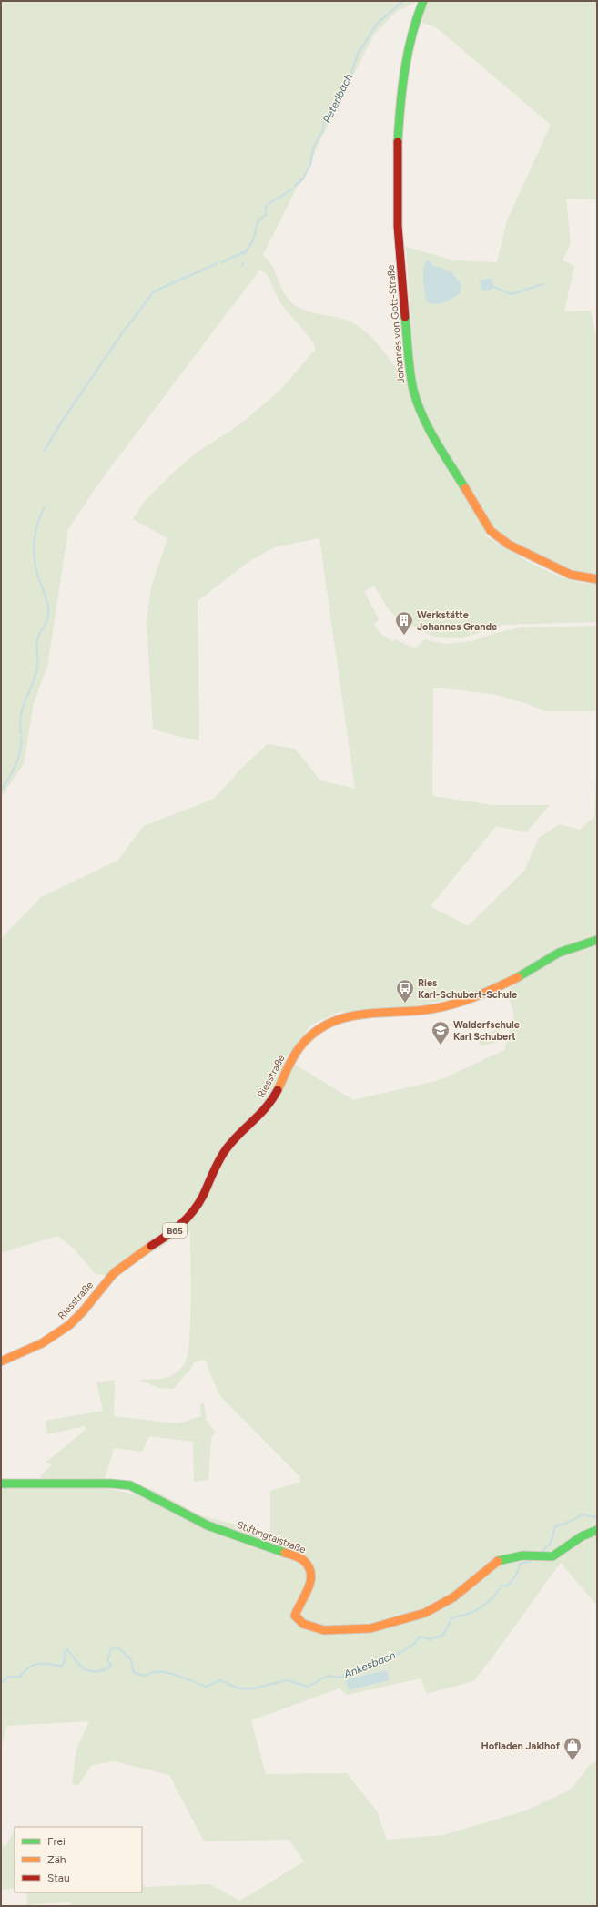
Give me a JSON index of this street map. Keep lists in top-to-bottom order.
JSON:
{
  "streets": {
    "street": [
      "Johannes von Gott-Straße",
      "Riesstraße",
      "B65",
      "Stiftingtalstraße"
    ]
  },
  "water": ["Peterlbach", "Ankesbach"],
  "places": {
    "building": ["Werkstätte Johannes Grande"],
    "bus stop": ["Ries Karl-Schubert-Schule"],
    "school or university": ["Waldorfschule Karl Schubert"],
    "shop": ["Hofladen Jaklhof"]
  },
  "legend": ["Frei", "Zäh", "Stau"]
}
